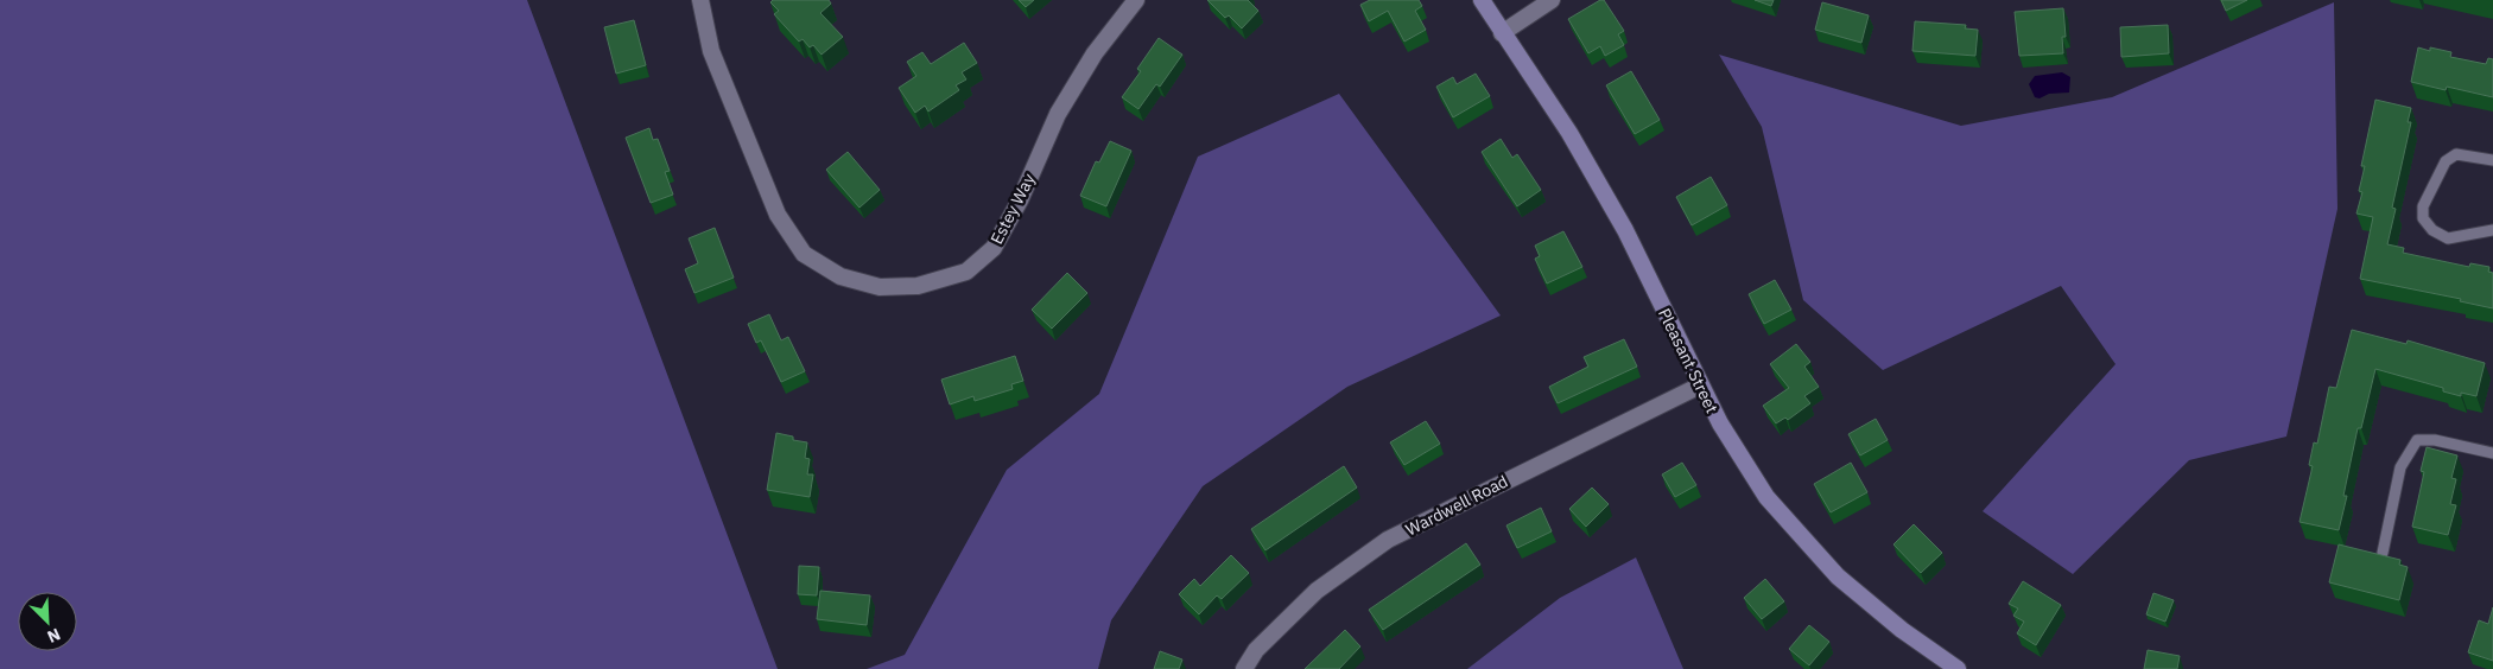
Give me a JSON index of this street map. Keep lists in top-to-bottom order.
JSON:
{
  "streets": {
    "main road": ["Pleasant Street"],
    "street": ["Estey Way", "Wardwell Road"]
  },
  "crossings": [
    ["Pleasant Street", "Wardwell Road"]
  ],
  "north": "bottom right"
}
